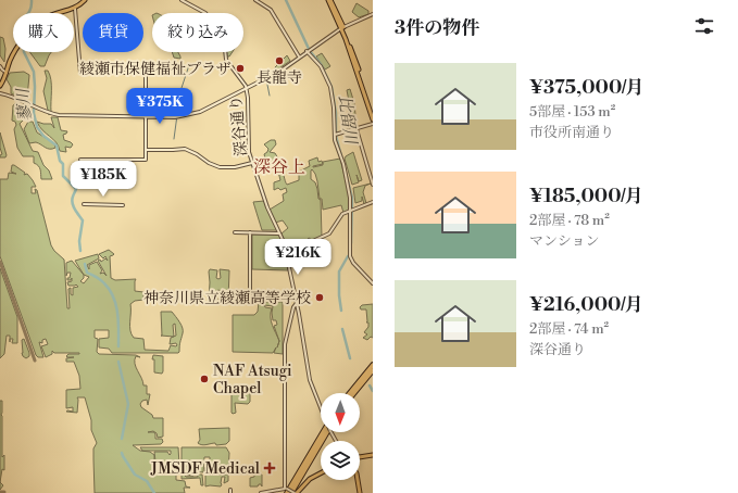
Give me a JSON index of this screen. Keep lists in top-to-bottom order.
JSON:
{
  "streets": {
    "street": ["深谷通り"]
  },
  "districts": ["深谷上"],
  "water": ["蓼川", "比留川"],
  "places": {
    "other": [
      "長龍寺",
      "綾瀬市保健福祉プラザ",
      "神奈川県立綾瀬高等学校",
      "NAF Atsugi Chapel"
    ],
    "health": ["JMSDF Medical"]
  },
  "north": "bottom",
  "page": {
    "heading": "3件の物件",
    "chip": ["購入", "賃貸", "絞り込み"],
    "list": [
      {
        "name": "¥375,000/月",
        "note": "5部屋 · 153 m² · 市役所南通り"
      },
      {
        "name": "¥185,000/月",
        "note": "2部屋 · 78 m² · マンション"
      },
      {
        "name": "¥216,000/月",
        "note": "2部屋 · 74 m² · 深谷通り"
      }
    ],
    "price": ["¥375K", "¥185K", "¥216K"]
  }
}
